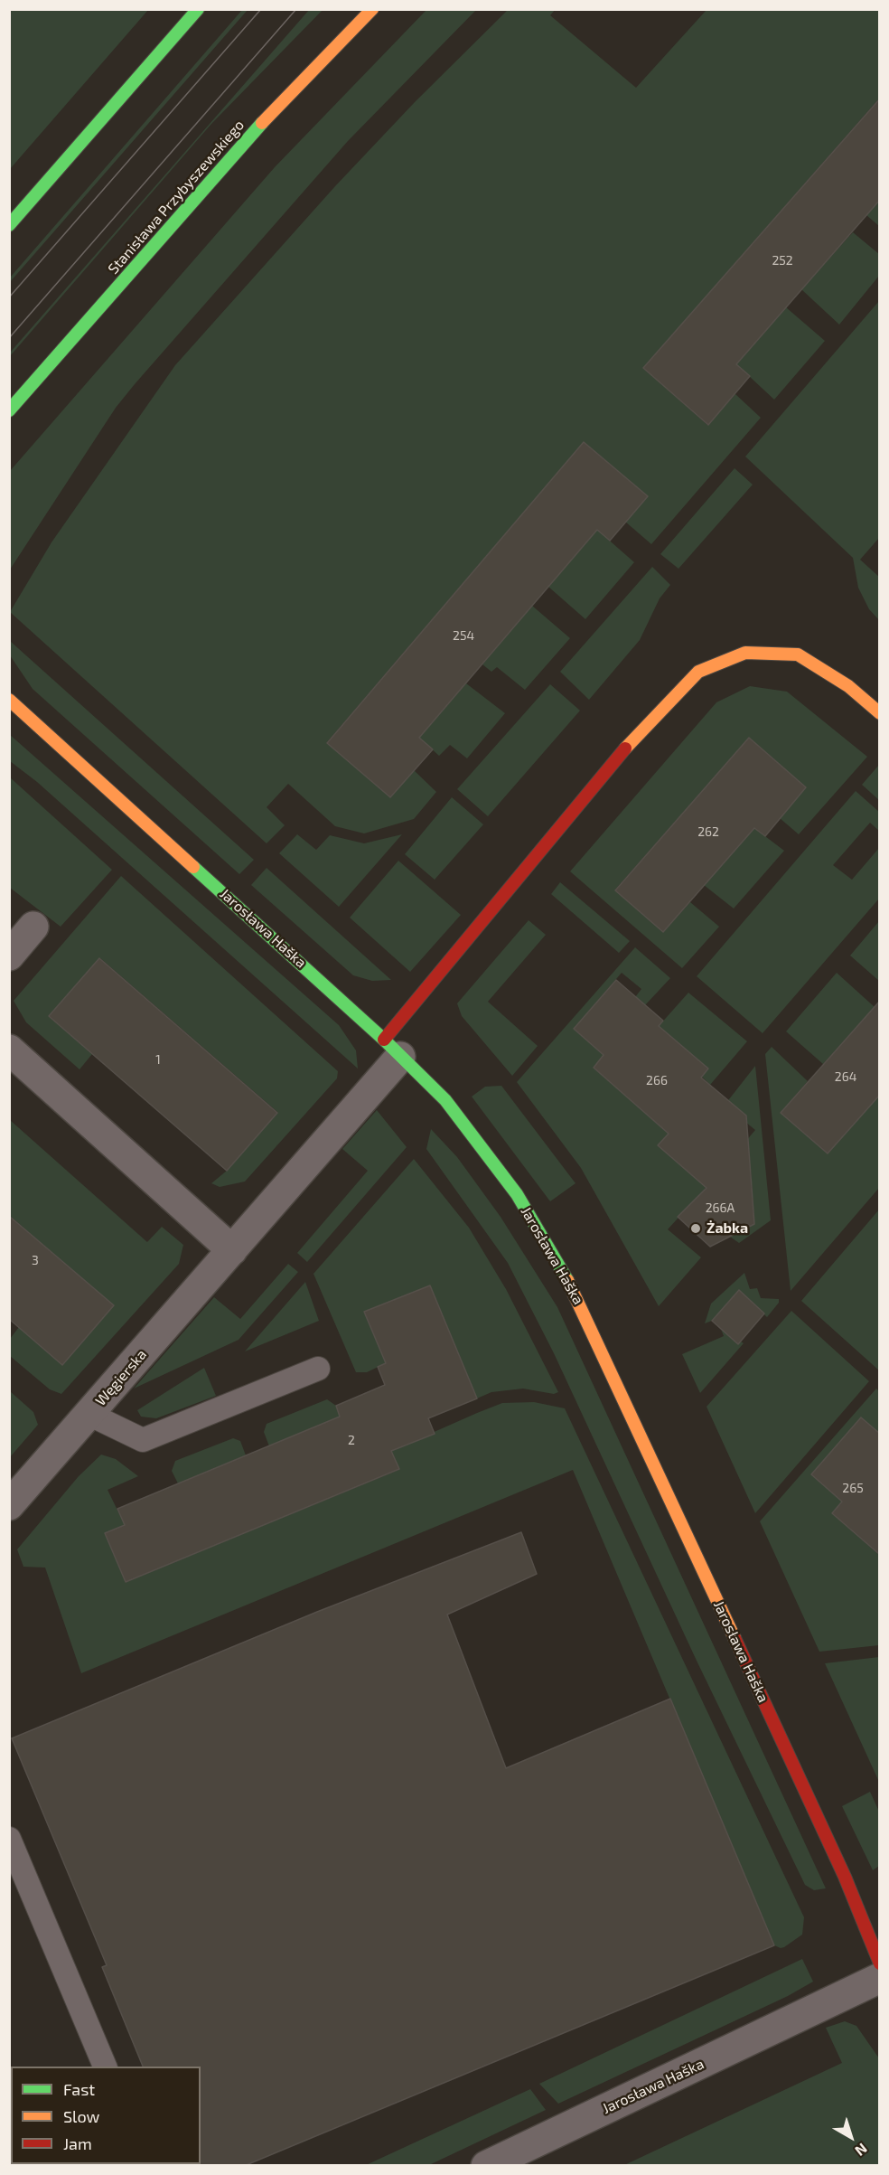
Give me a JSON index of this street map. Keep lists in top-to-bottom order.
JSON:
{
  "streets": {
    "street": ["Stanisława Przybyszewskiego", "Jarosława Haška", "Węgierska"]
  },
  "crossings": [
    ["Jarosława Haška", "Węgierska"]
  ],
  "places": ["Żabka"],
  "house_numbers": [
    "252",
    "254",
    "262",
    "1",
    "264",
    "266",
    "266A",
    "3",
    "2",
    "265"
  ],
  "legend": ["Fast", "Slow", "Jam"],
  "north": "bottom right"
}
